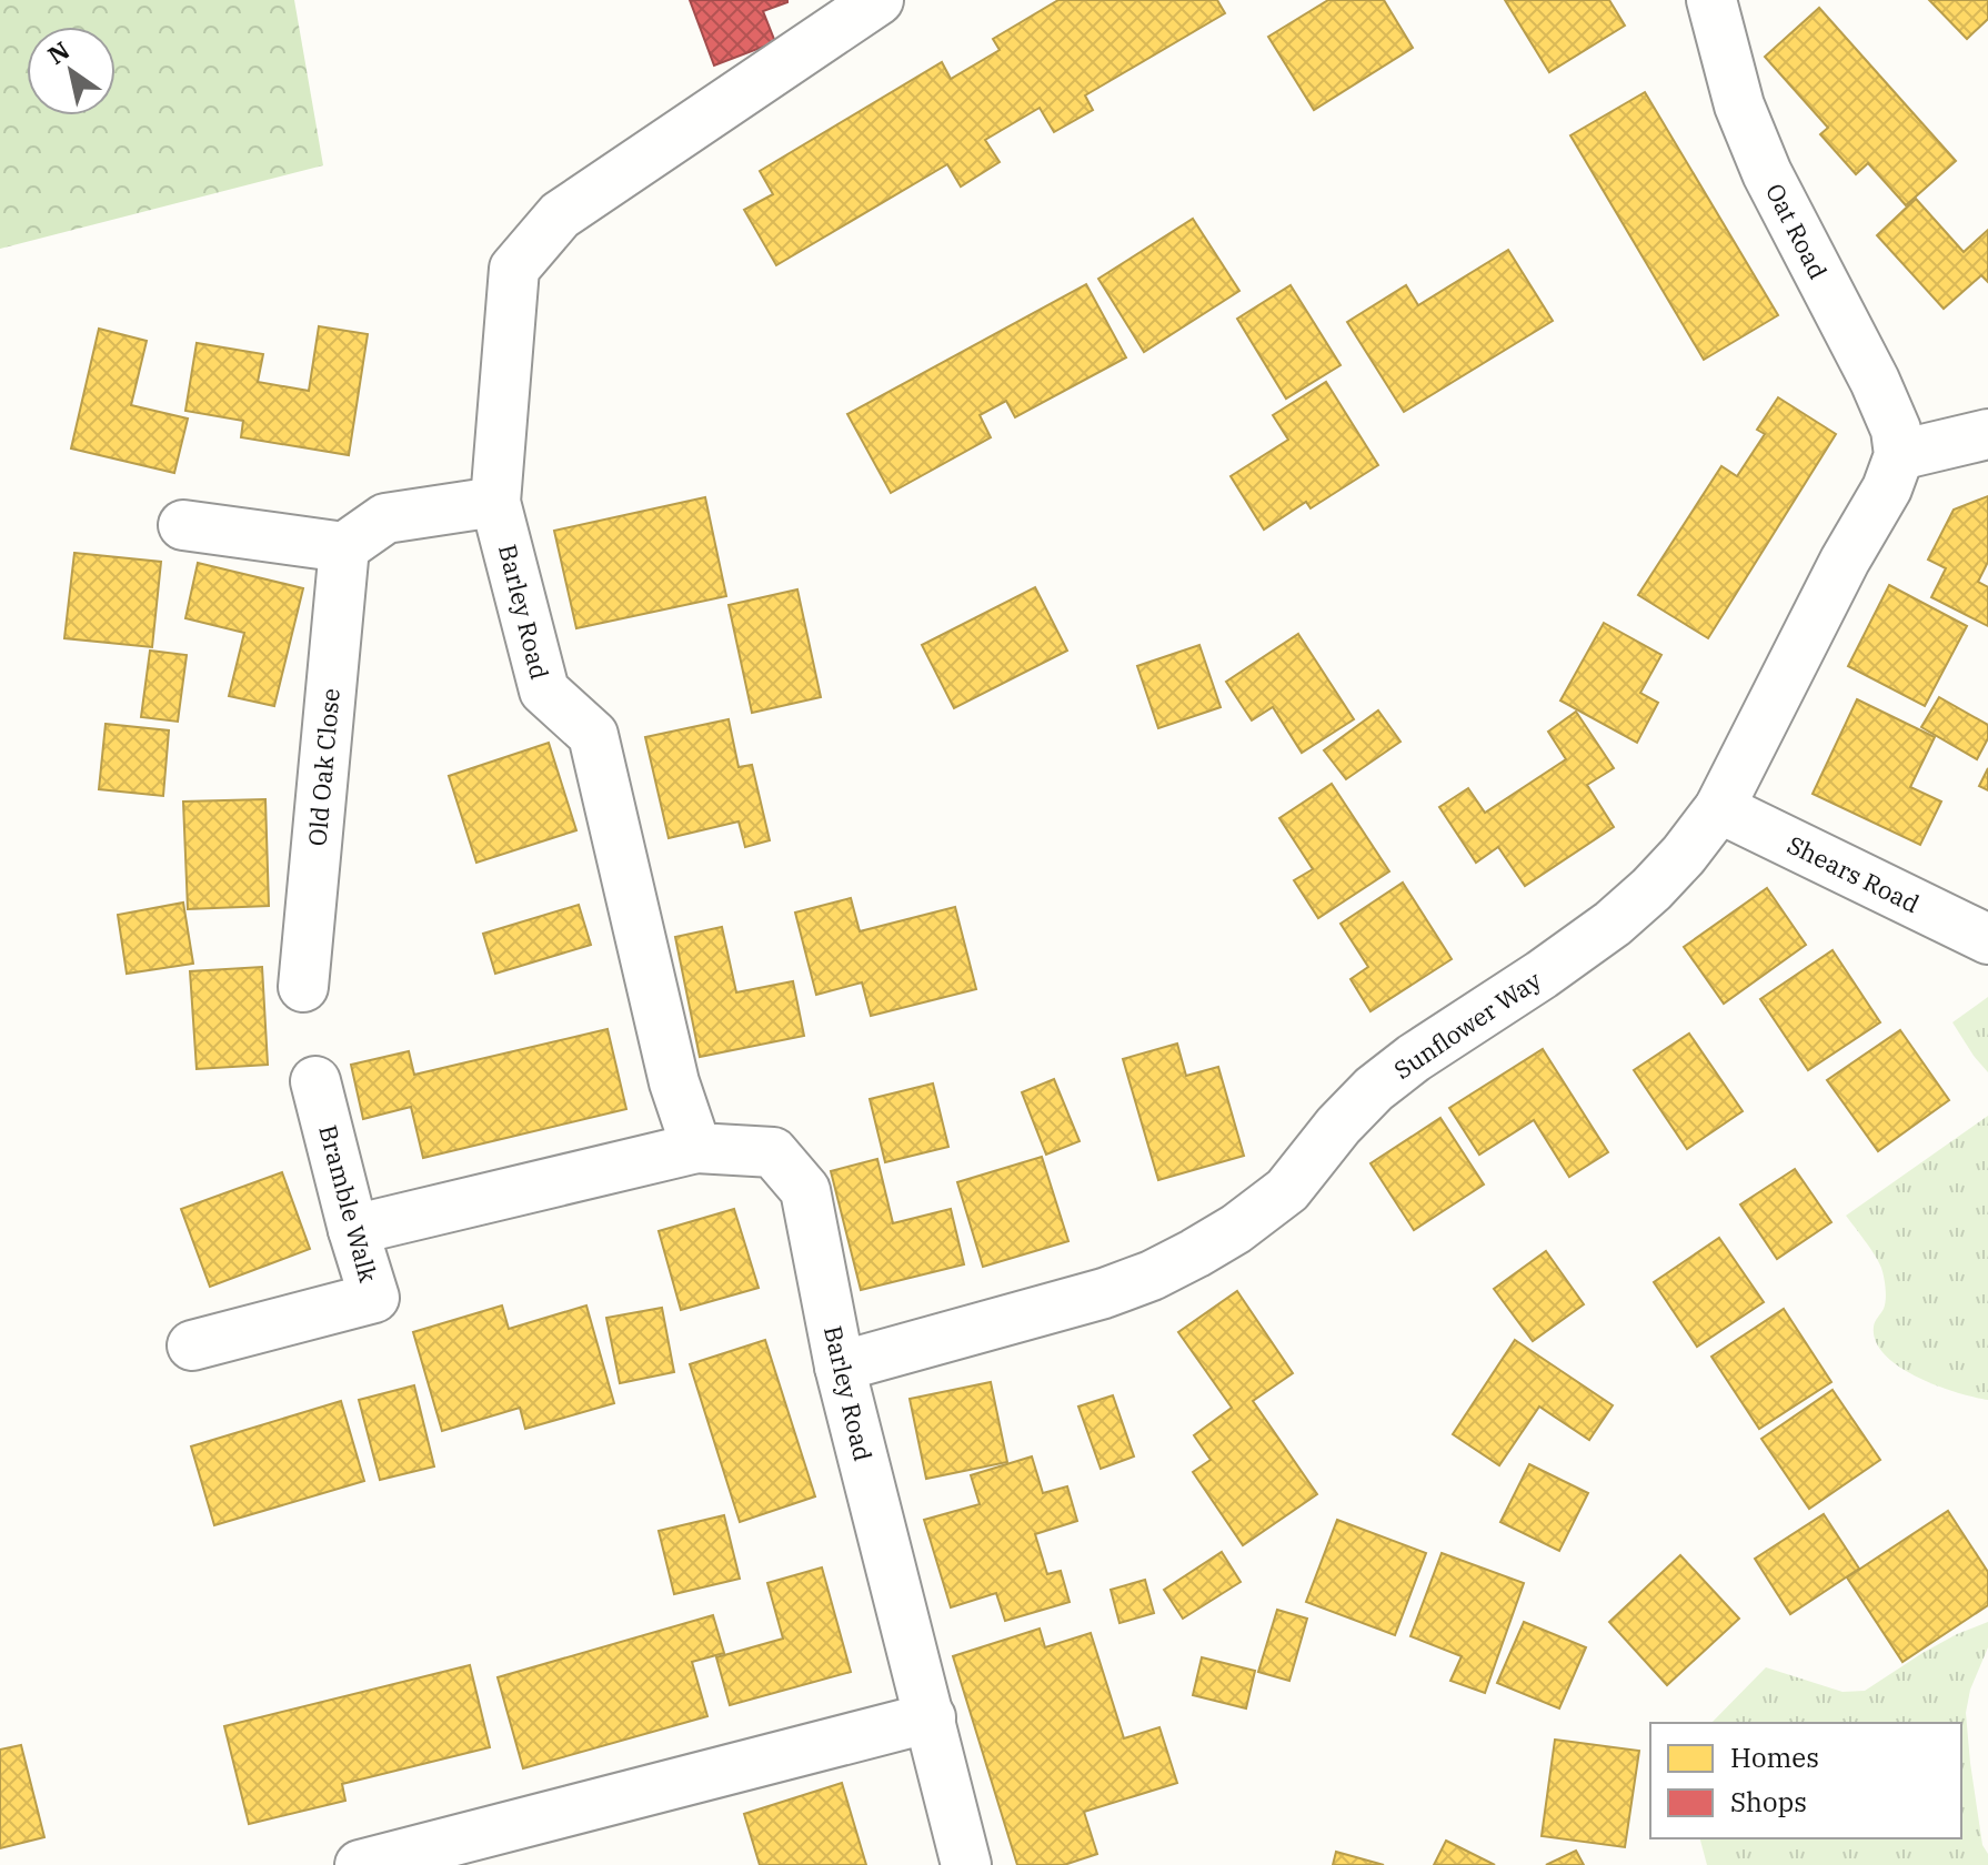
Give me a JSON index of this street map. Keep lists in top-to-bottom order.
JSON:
{
  "streets": {
    "street": [
      "Oat Road",
      "Barley Road",
      "Old Oak Close",
      "Shears Road",
      "Sunflower Way",
      "Bramble Walk"
    ]
  },
  "crossings": [
    ["Oat Road", "Sunflower Way"],
    ["Barley Road", "Sunflower Way"],
    ["Barley Road", "Bramble Walk"],
    ["Shears Road", "Sunflower Way"]
  ],
  "legend": ["Homes", "Shops"],
  "north": "top left"
}
